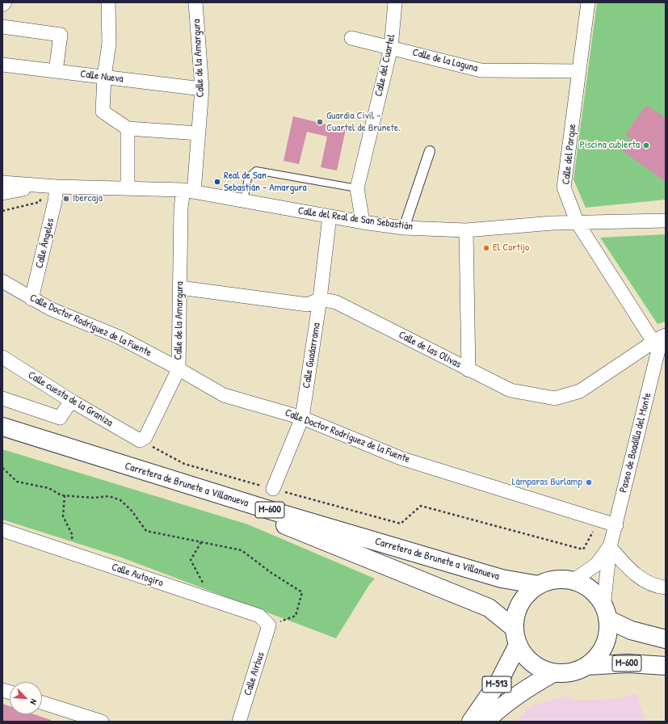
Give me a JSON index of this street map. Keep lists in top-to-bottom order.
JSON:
{
  "streets": {
    "main road": ["Carretera de Brunete a Villanueva", "M-600", "M-513"],
    "street": [
      "Calle de la Amargura",
      "Calle de la Laguna",
      "Calle del Cuartel",
      "Calle Nueva",
      "Calle del Parque",
      "Calle del Real de San Sebastián",
      "Calle Ángeles",
      "Calle Doctor Rodríguez de la Fuente",
      "Calle de las Olivas",
      "Calle Guadarrama",
      "Calle cuesta de la Graniza",
      "Paseo de Boadilla del Monte",
      "Calle Autogiro",
      "Calle Airbus"
    ]
  },
  "crossings": [
    ["Calle de la Amargura", "Calle Nueva"],
    ["Calle de la Amargura", "Calle del Real de San Sebastián"],
    ["Calle de la Amargura", "Calle Doctor Rodríguez de la Fuente"],
    ["Calle de la Amargura", "Calle cuesta de la Graniza"],
    ["Calle de la Laguna", "Calle del Cuartel"],
    ["Calle de la Laguna", "Calle del Parque"],
    ["Calle del Cuartel", "Calle del Real de San Sebastián"],
    ["Calle del Parque", "Calle del Real de San Sebastián"],
    ["Calle del Parque", "Calle de las Olivas"],
    ["Calle del Parque", "Paseo de Boadilla del Monte"],
    ["Calle del Real de San Sebastián", "Calle Ángeles"],
    ["Calle del Real de San Sebastián", "Calle Guadarrama"],
    ["Calle Ángeles", "Calle Doctor Rodríguez de la Fuente"],
    ["Calle Doctor Rodríguez de la Fuente", "Calle Guadarrama"],
    ["Calle Doctor Rodríguez de la Fuente", "Paseo de Boadilla del Monte"],
    ["Calle de las Olivas", "Calle Guadarrama"],
    ["Calle de las Olivas", "Paseo de Boadilla del Monte"],
    ["Paseo de Boadilla del Monte", "Carretera de Brunete a Villanueva"],
    ["Paseo de Boadilla del Monte", "M-600"],
    ["Paseo de Boadilla del Monte", "M-513"],
    ["Carretera de Brunete a Villanueva", "M-600"],
    ["Carretera de Brunete a Villanueva", "M-513"],
    ["M-600", "M-513"],
    ["Calle Autogiro", "Calle Airbus"]
  ],
  "places": [
    "Guardia Civil - Cuartel de Brunete.",
    "Piscina cubierta",
    "Real de San Sebastián - Amargura",
    "Ibercaja",
    "El Cortijo",
    "Lámparas Burlamp"
  ],
  "north": "bottom right"
}
